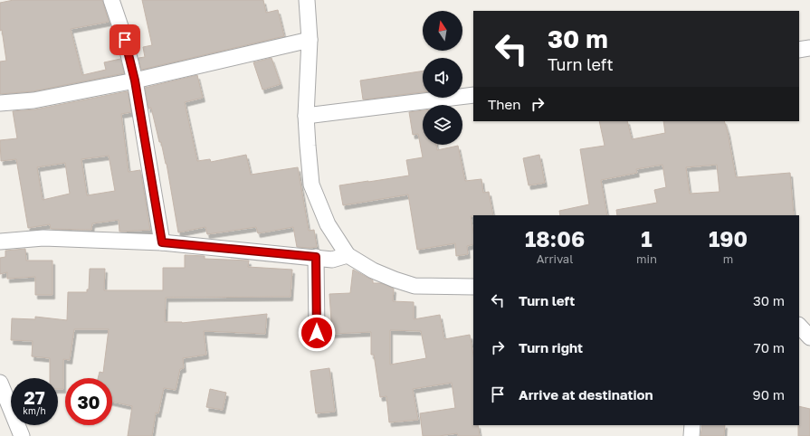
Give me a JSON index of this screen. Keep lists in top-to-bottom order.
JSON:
{
  "north": "top",
  "page": {
    "turn": ["30 m", "Turn left"],
    "then": "Then",
    "eta": [
      "18:06",
      "Arrival",
      "1",
      "min",
      "190",
      "m"
    ],
    "list": [
      {
        "name": "Turn left",
        "value": "30 m"
      },
      {
        "name": "Turn right",
        "value": "70 m"
      },
      {
        "name": "Arrive at destination",
        "value": "90 m"
      }
    ],
    "speed": "27 km/h",
    "limit": "30"
  }
}
